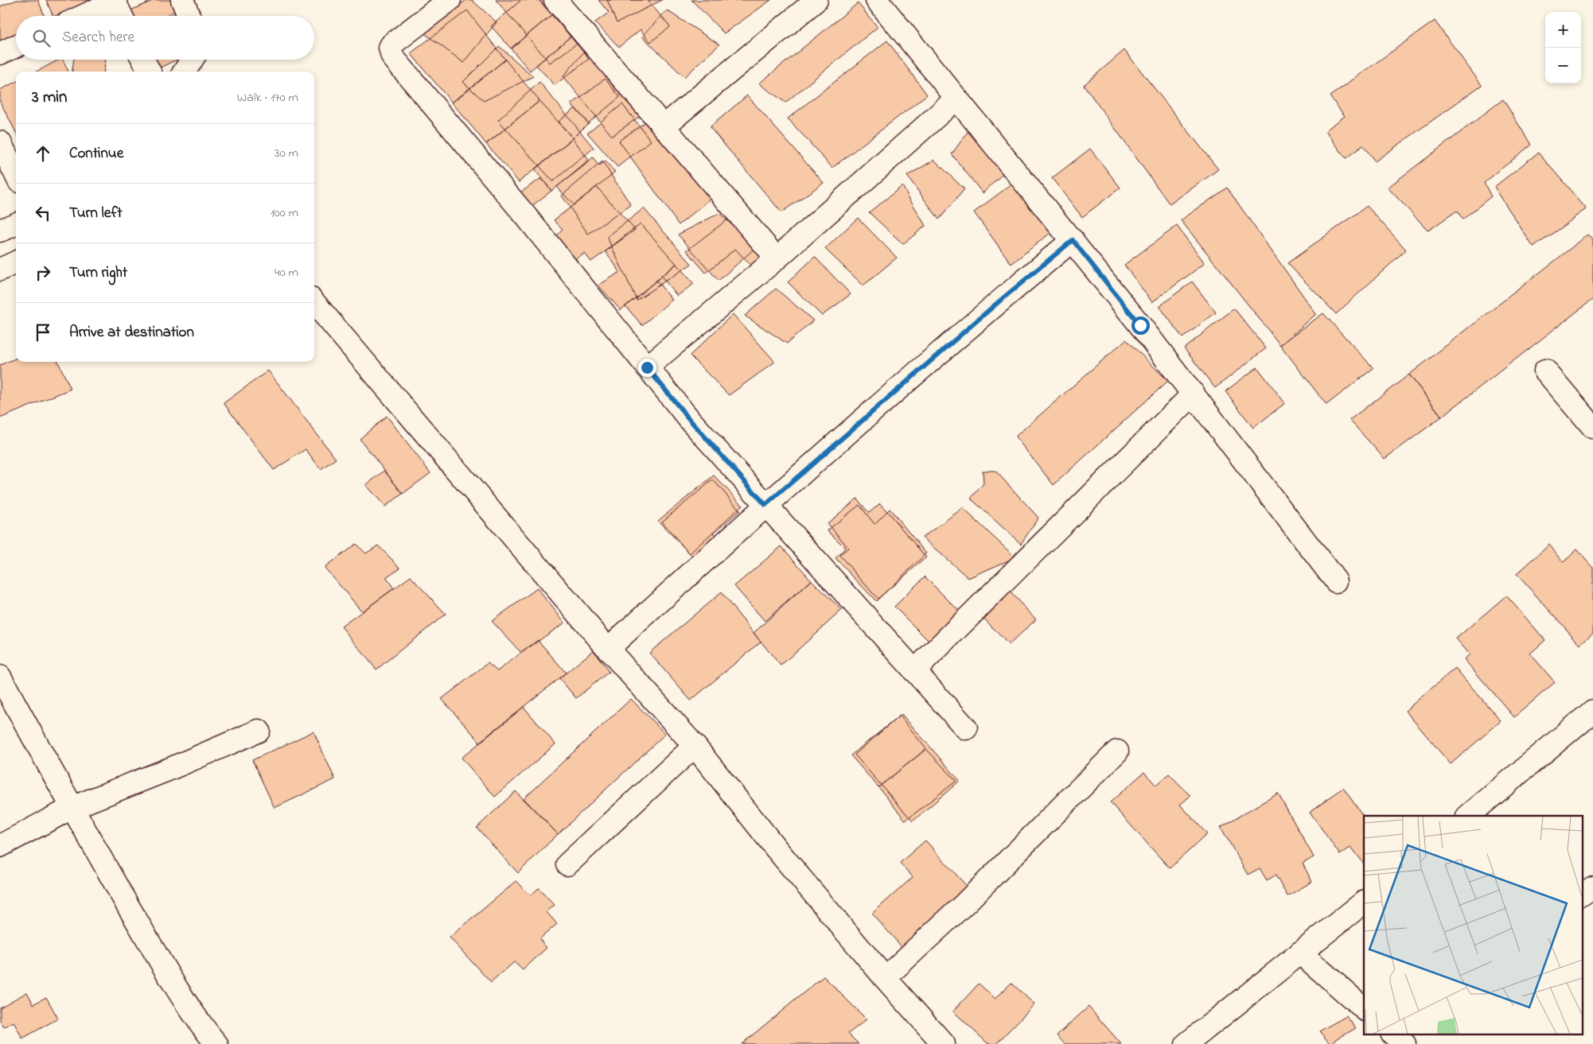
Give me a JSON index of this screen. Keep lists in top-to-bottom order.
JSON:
{
  "page": {
    "map_buttons": ["+", "−"],
    "search": "Search here",
    "heading": ["3 min", "Walk · 170 m"],
    "list": [
      ["Continue", "30 m"],
      ["Turn left", "100 m"],
      ["Turn right", "40 m"],
      "Arrive at destination"
    ]
  }
}
